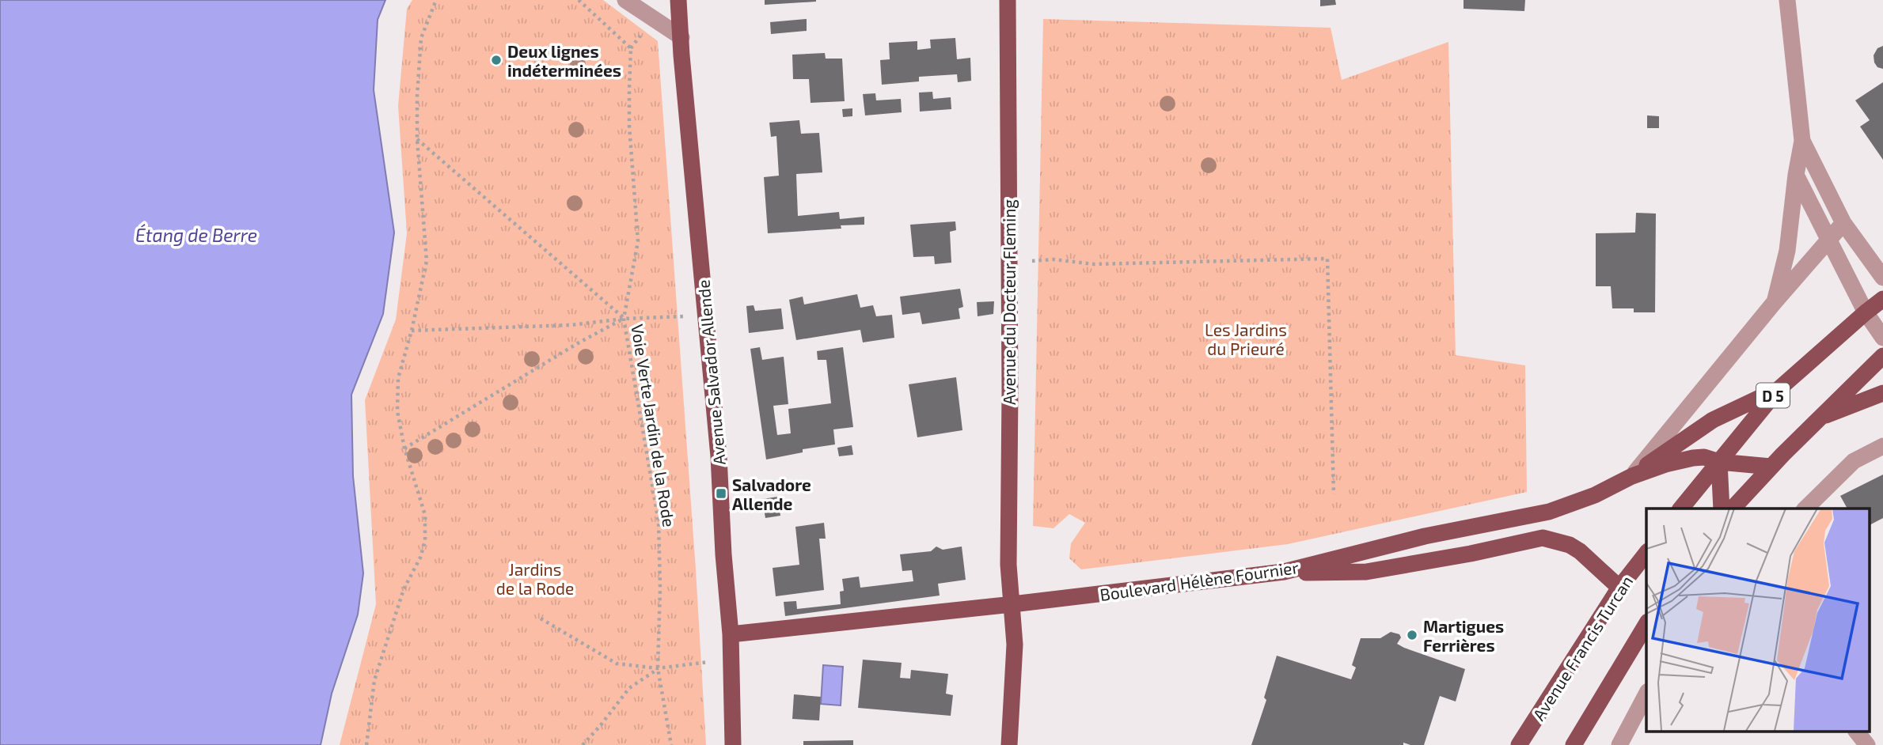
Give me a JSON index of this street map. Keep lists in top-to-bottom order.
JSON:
{
  "streets": {
    "main road": [
      "Avenue du Docteur Fleming",
      "Avenue Salvador Allende",
      "D 5",
      "Boulevard Hélène Fournier",
      "Avenue Francis Turcan"
    ],
    "path": ["Voie Verte Jardin de la Rode"]
  },
  "crossings": [
    ["Avenue du Docteur Fleming", "Boulevard Hélène Fournier"],
    ["Avenue Salvador Allende", "Boulevard Hélène Fournier"],
    ["D 5", "Boulevard Hélène Fournier"]
  ],
  "water": ["Étang de Berre"],
  "parks": ["Les Jardins du Prieuré", "Jardins de la Rode"],
  "places": {
    "other": ["Deux lignes indéterminées", "Martigues Ferrières"],
    "transit": ["Salvadore Allende"]
  }
}
